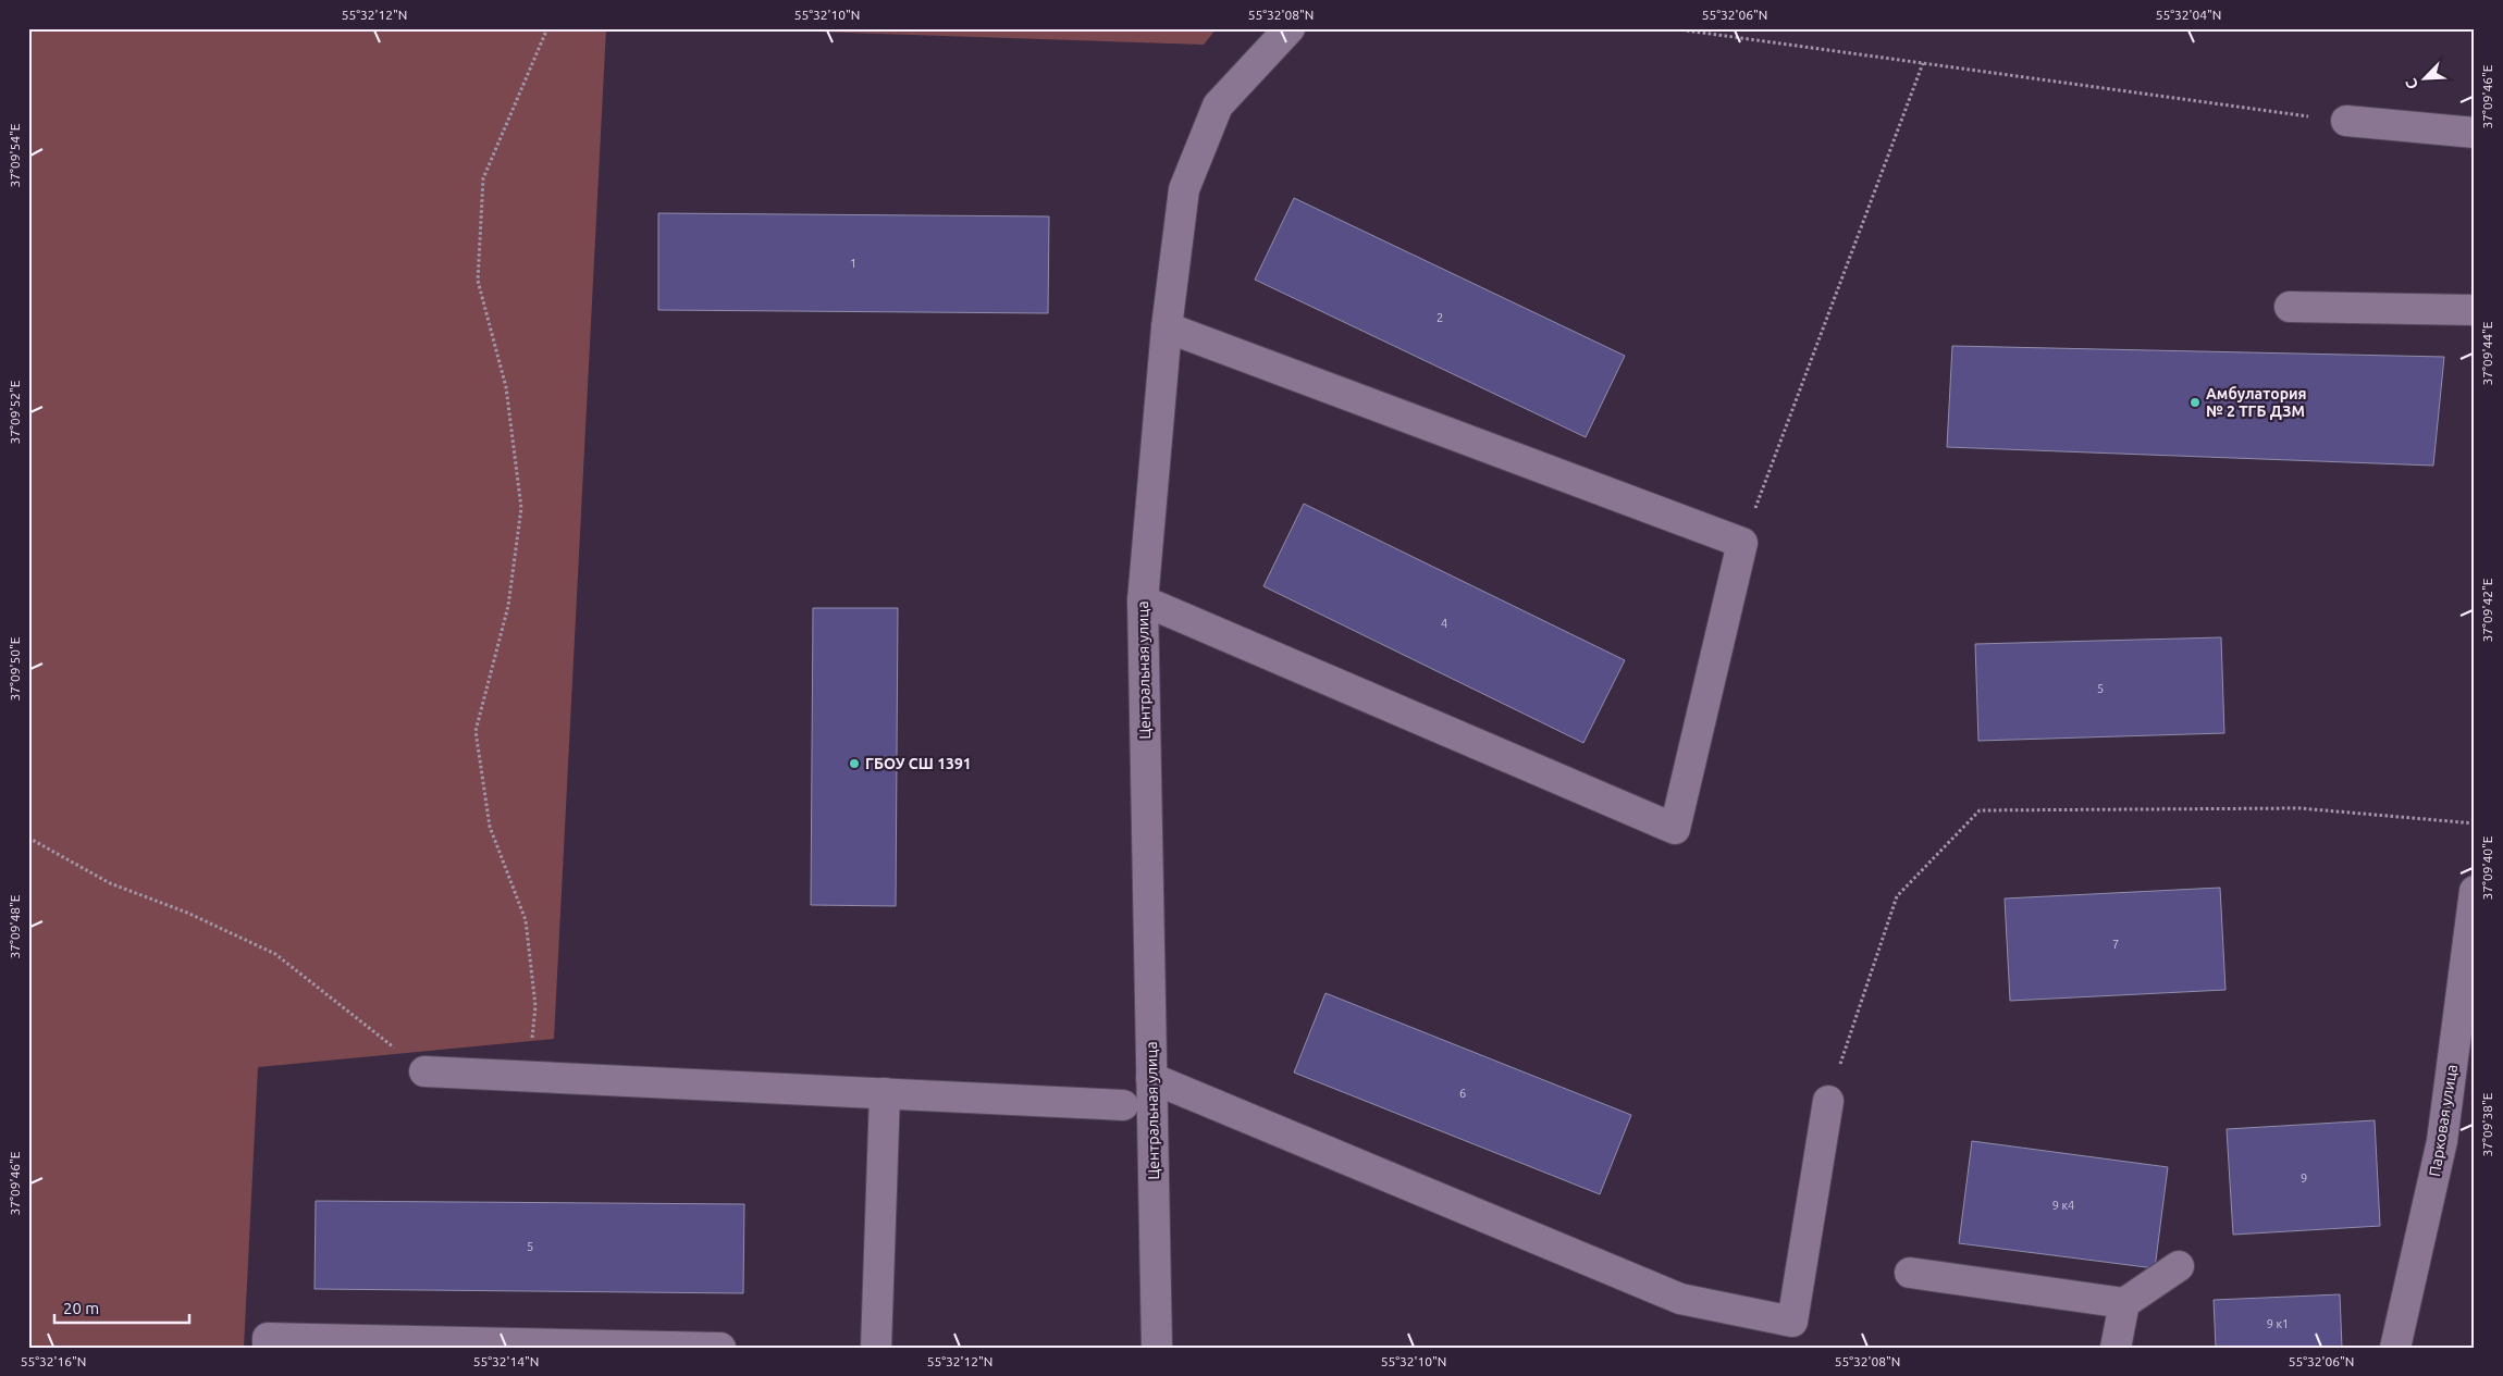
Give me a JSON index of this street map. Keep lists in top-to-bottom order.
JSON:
{
  "streets": {
    "street": ["Центральная улица", "Парковая улица"]
  },
  "places": ["Амбулатория № 2 ТГБ ДЗМ", "ГБОУ СШ 1391"],
  "house_numbers": [
    "1",
    "2",
    "4",
    "5",
    "7",
    "6",
    "9",
    "9 к4",
    "5",
    "9 к1"
  ],
  "scale_bar": "20 m",
  "north": "bottom left",
  "coordinates": [
    "55°32'12\"N",
    "55°32'10\"N",
    "55°32'08\"N",
    "55°32'06\"N",
    "55°32'04\"N",
    "37°09'46\"E",
    "37°09'54\"E",
    "37°09'44\"E",
    "37°09'52\"E",
    "37°09'42\"E",
    "37°09'50\"E",
    "37°09'40\"E",
    "37°09'48\"E",
    "37°09'38\"E",
    "55°32'16\"N",
    "55°32'14\"N"
  ]
}
